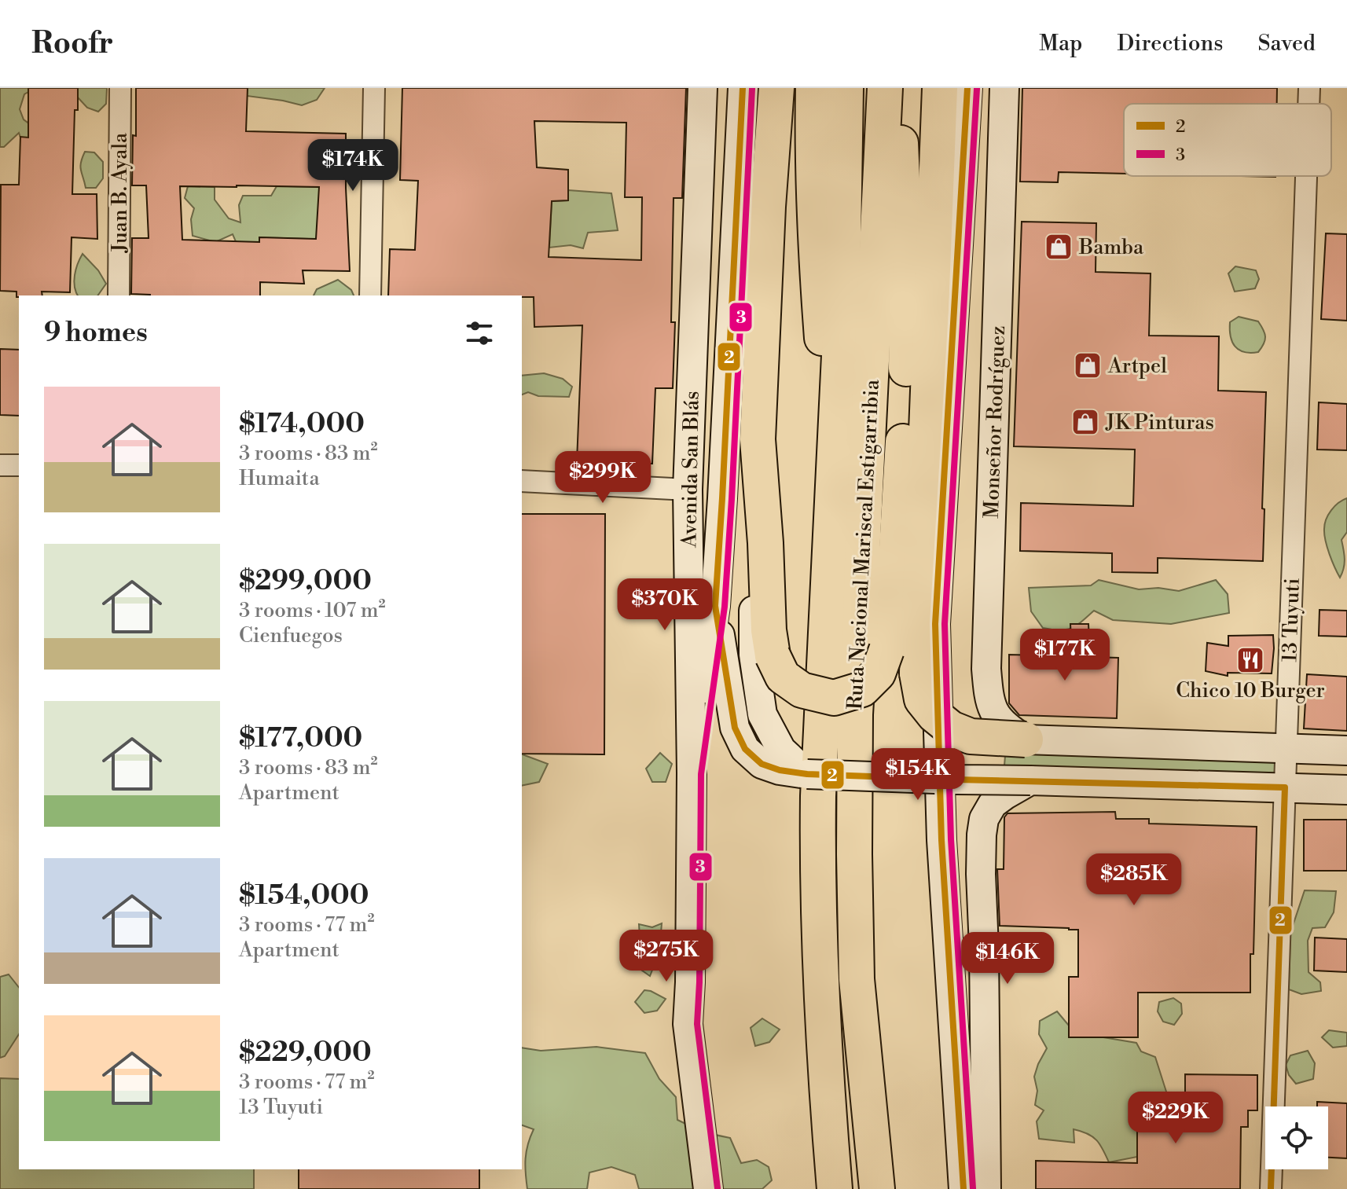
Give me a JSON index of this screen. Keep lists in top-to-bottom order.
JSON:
{
  "streets": {
    "highway": ["Ruta Nacional Mariscal Estigarribia"],
    "street": [
      "Juan B. Ayala",
      "Monseñor Rodríguez",
      "Avenida San Blás",
      "13 Tuyuti"
    ]
  },
  "places": {
    "shop": ["Bamba", "Artpel", "JK Pinturas"],
    "restaurant": ["Chico 10 Burger"]
  },
  "lines": ["transit line 2", "transit line 3"],
  "legend": ["2", "3"],
  "page": {
    "header": "Roofr",
    "nav": ["Map", "Directions", "Saved"],
    "price": [
      "$174K",
      "$299K",
      "$370K",
      "$177K",
      "$154K",
      "$285K",
      "$275K",
      "$146K",
      "$229K"
    ],
    "heading": "9 homes",
    "list": [
      {
        "name": "$174,000",
        "note": "3 rooms · 83 m² · Humaita"
      },
      {
        "name": "$299,000",
        "note": "3 rooms · 107 m² · Cienfuegos"
      },
      {
        "name": "$177,000",
        "note": "3 rooms · 83 m² · Apartment"
      },
      {
        "name": "$154,000",
        "note": "3 rooms · 77 m² · Apartment"
      },
      {
        "name": "$229,000",
        "note": "3 rooms · 77 m² · 13 Tuyuti"
      }
    ]
  }
}
